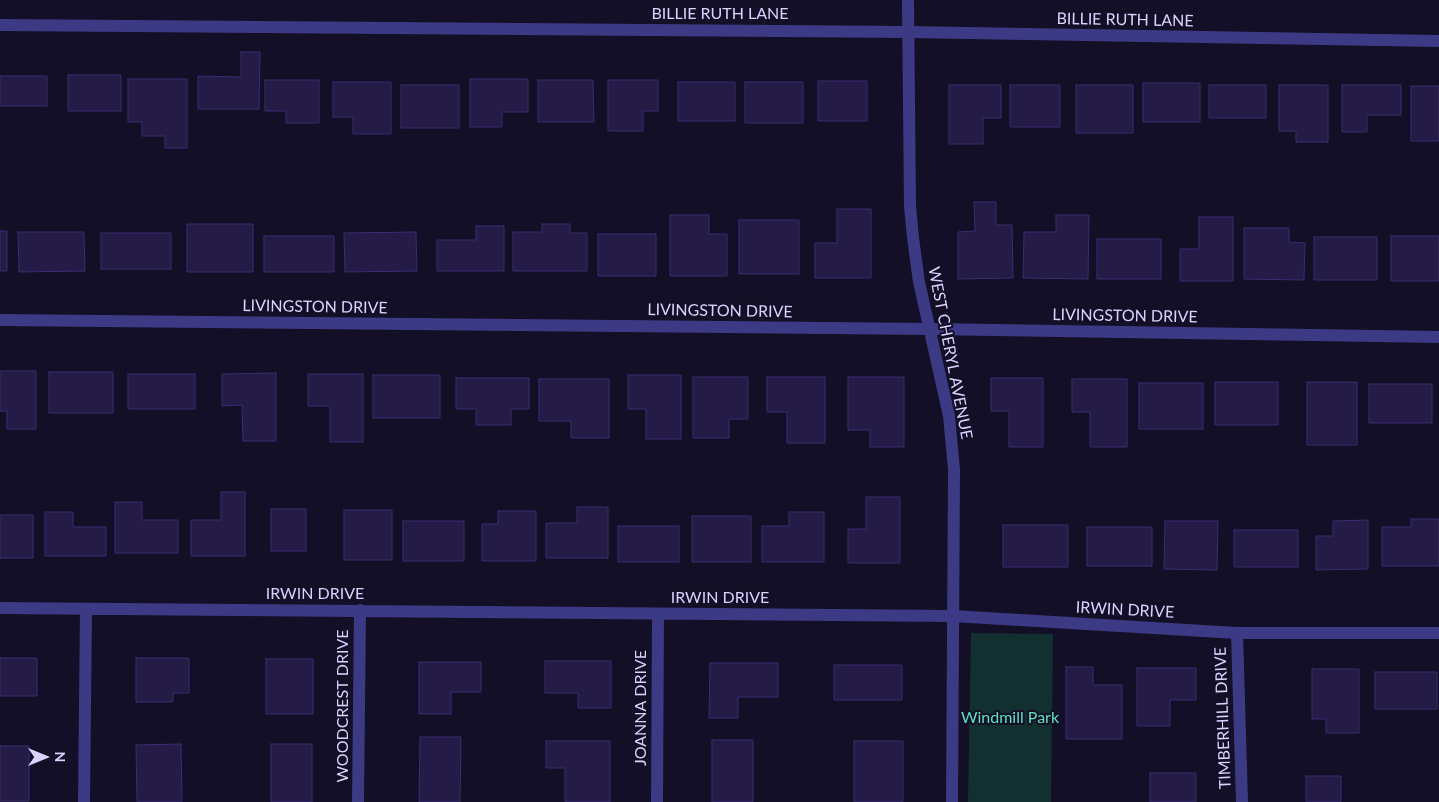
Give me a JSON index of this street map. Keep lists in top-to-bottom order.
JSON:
{
  "streets": {
    "street": [
      "BILLIE RUTH LANE",
      "LIVINGSTON DRIVE",
      "WEST CHERYL AVENUE",
      "IRWIN DRIVE",
      "WOODCREST DRIVE",
      "JOANNA DRIVE",
      "TIMBERHILL DRIVE"
    ]
  },
  "crossings": [
    ["BILLIE RUTH LANE", "WEST CHERYL AVENUE"],
    ["LIVINGSTON DRIVE", "WEST CHERYL AVENUE"],
    ["WEST CHERYL AVENUE", "IRWIN DRIVE"],
    ["IRWIN DRIVE", "WOODCREST DRIVE"],
    ["IRWIN DRIVE", "JOANNA DRIVE"],
    ["IRWIN DRIVE", "TIMBERHILL DRIVE"]
  ],
  "parks": ["Windmill Park"],
  "north": "right"
}
